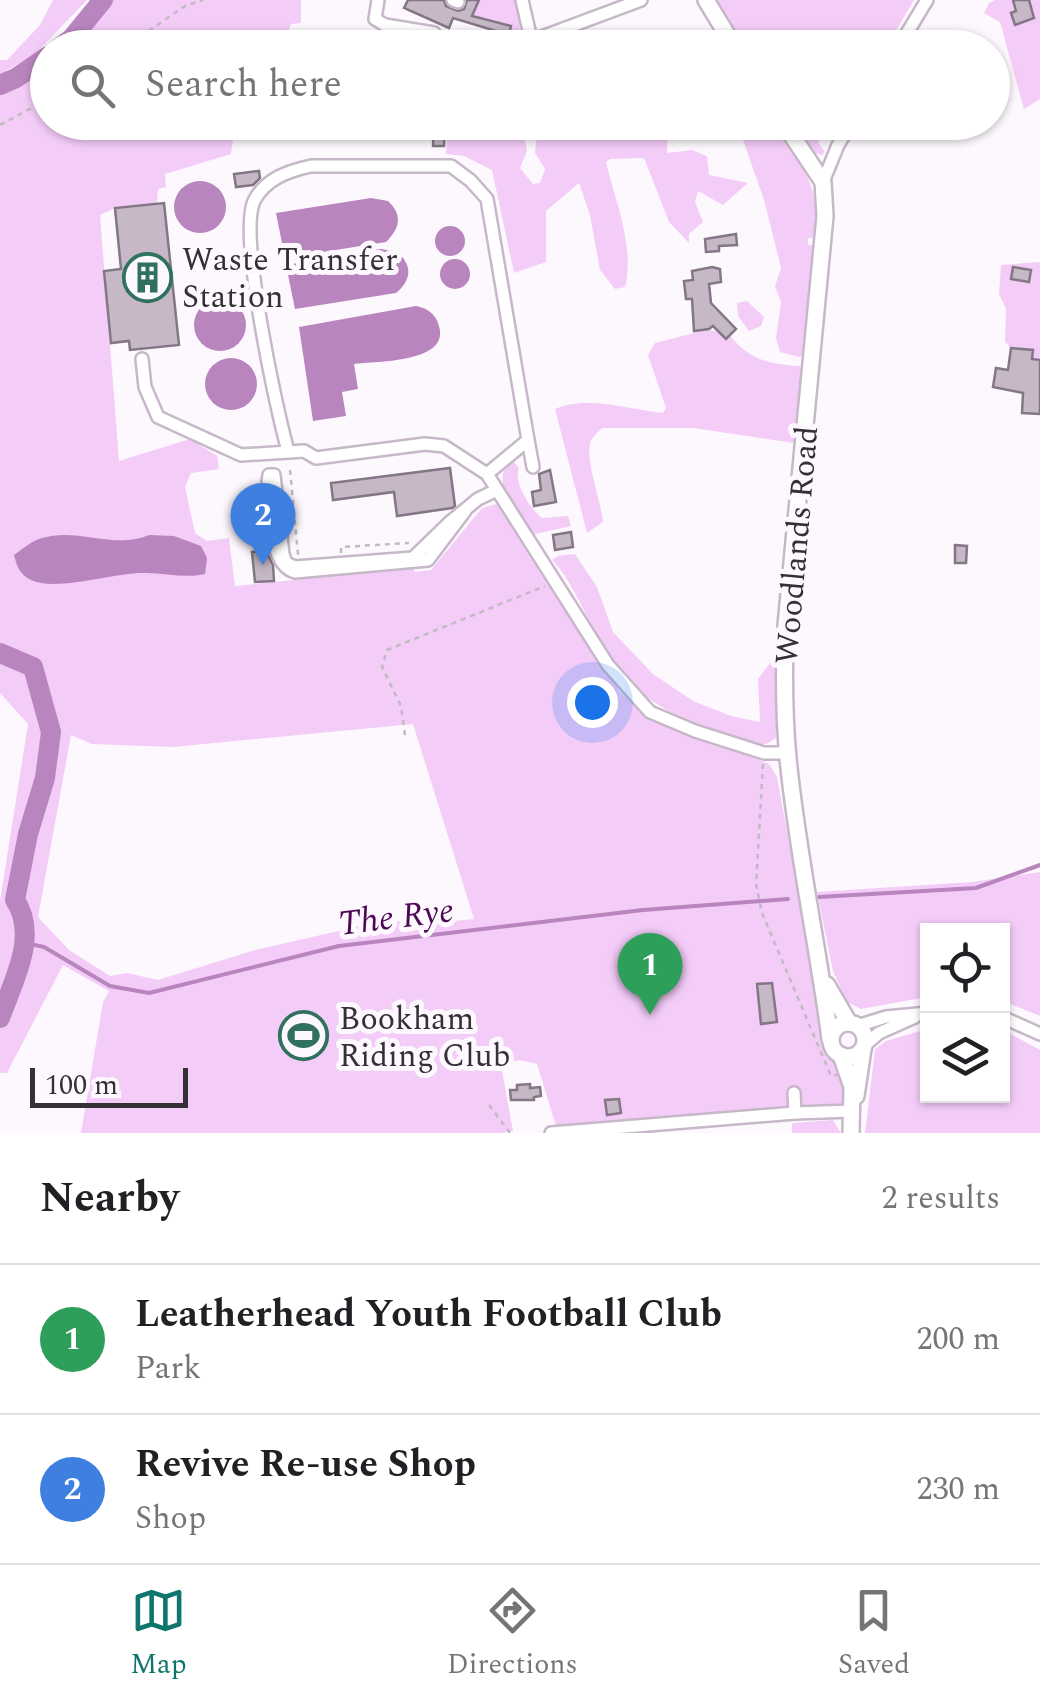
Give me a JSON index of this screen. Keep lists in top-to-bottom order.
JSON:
{
  "streets": {
    "main road": ["Woodlands Road"]
  },
  "water": ["The Rye"],
  "places": {
    "building": ["Waste Transfer Station"],
    "sports": ["Bookham Riding Club"]
  },
  "scale_bar": "100 m",
  "page": {
    "search": "Search here",
    "pins": ["2", "1"],
    "scale": "100 m",
    "heading": ["Nearby", "2 results"],
    "list": [
      {
        "mark": "1",
        "name": "Leatherhead Youth Football Club",
        "note": "Park",
        "value": "200 m"
      },
      {
        "mark": "2",
        "name": "Revive Re-use Shop",
        "note": "Shop",
        "value": "230 m"
      }
    ],
    "nav": ["Map", "Directions", "Saved"]
  }
}
